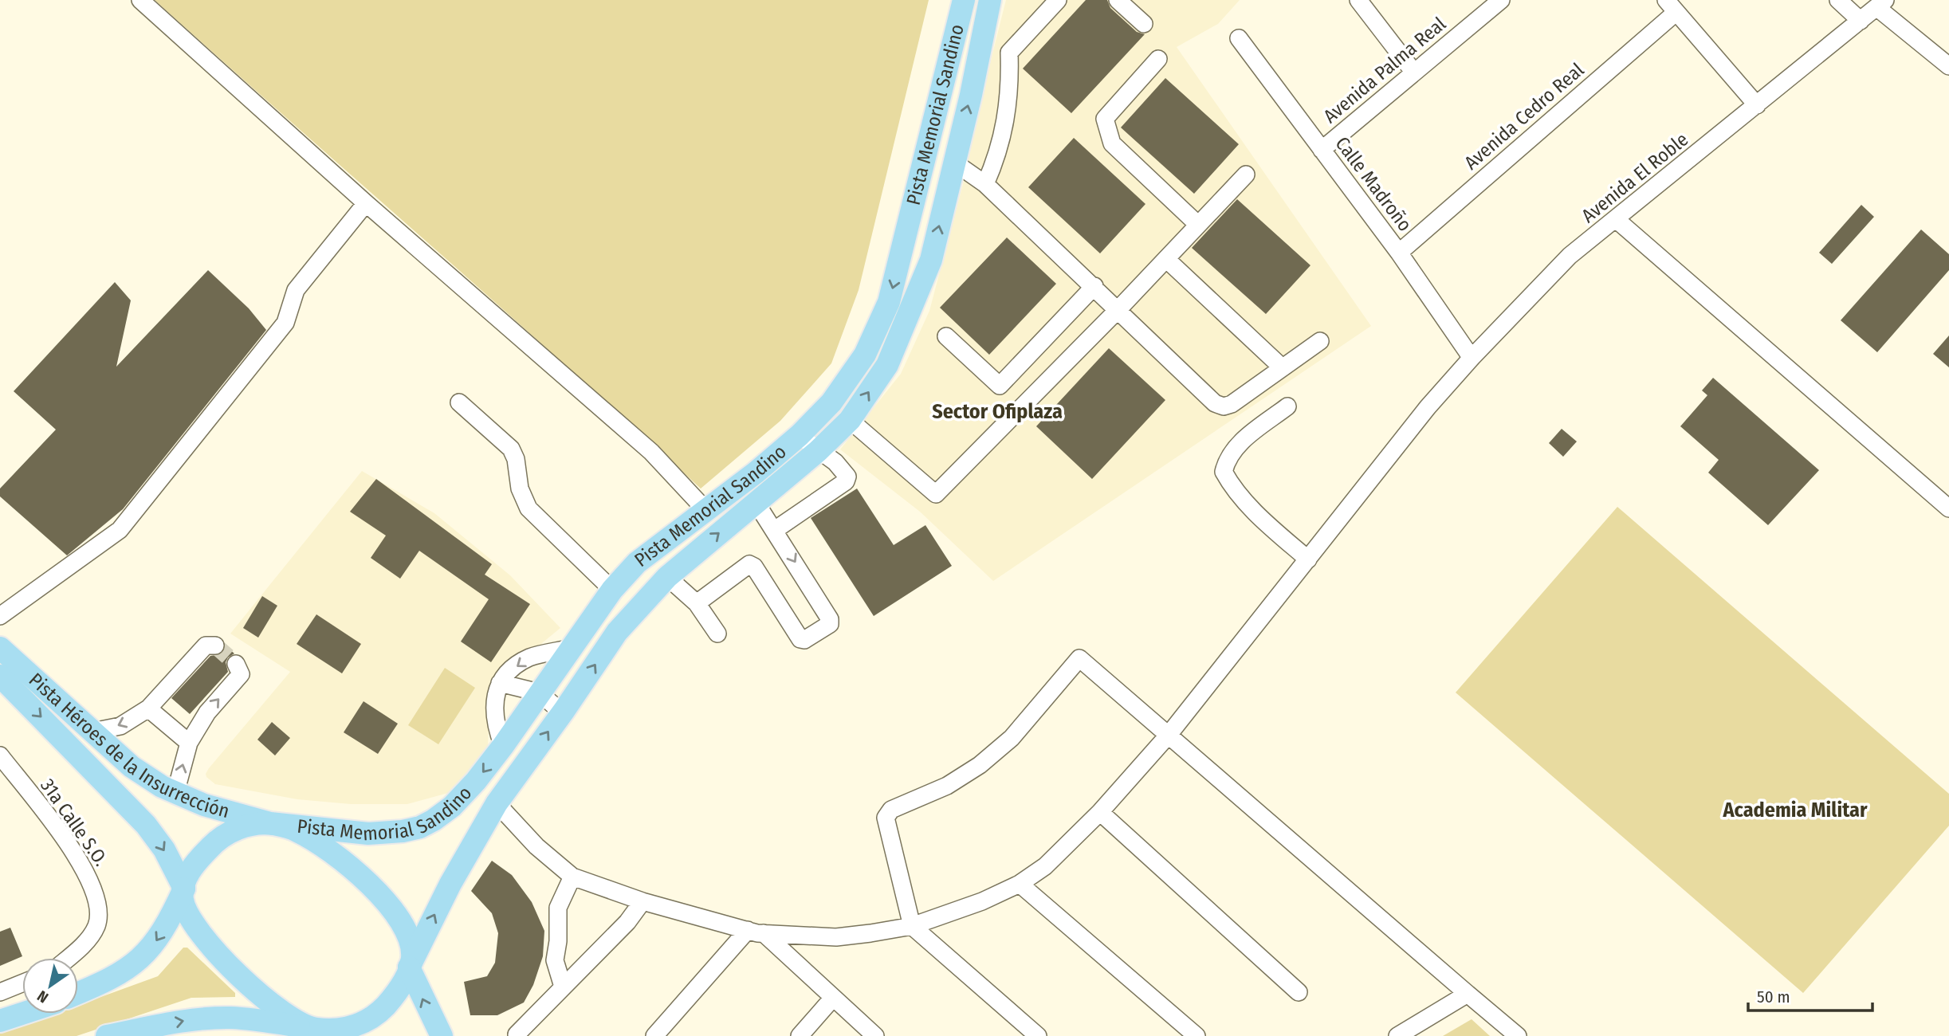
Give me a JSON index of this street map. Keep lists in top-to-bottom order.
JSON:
{
  "streets": {
    "main road": ["Pista Memorial Sandino", "Pista Héroes de la Insurrección"],
    "street": [
      "Avenida Palma Real",
      "Avenida Cedro Real",
      "Avenida El Roble",
      "Calle Madroño",
      "31a Calle S.O."
    ]
  },
  "crossings": [
    ["Avenida Palma Real", "Calle Madroño"],
    ["Pista Memorial Sandino", "Pista Héroes de la Insurrección"],
    ["Avenida Cedro Real", "Calle Madroño"],
    ["Avenida El Roble", "Calle Madroño"]
  ],
  "districts": ["Sector Ofiplaza", "Academia Militar"],
  "scale_bar": "50 m",
  "north": "bottom left"
}
